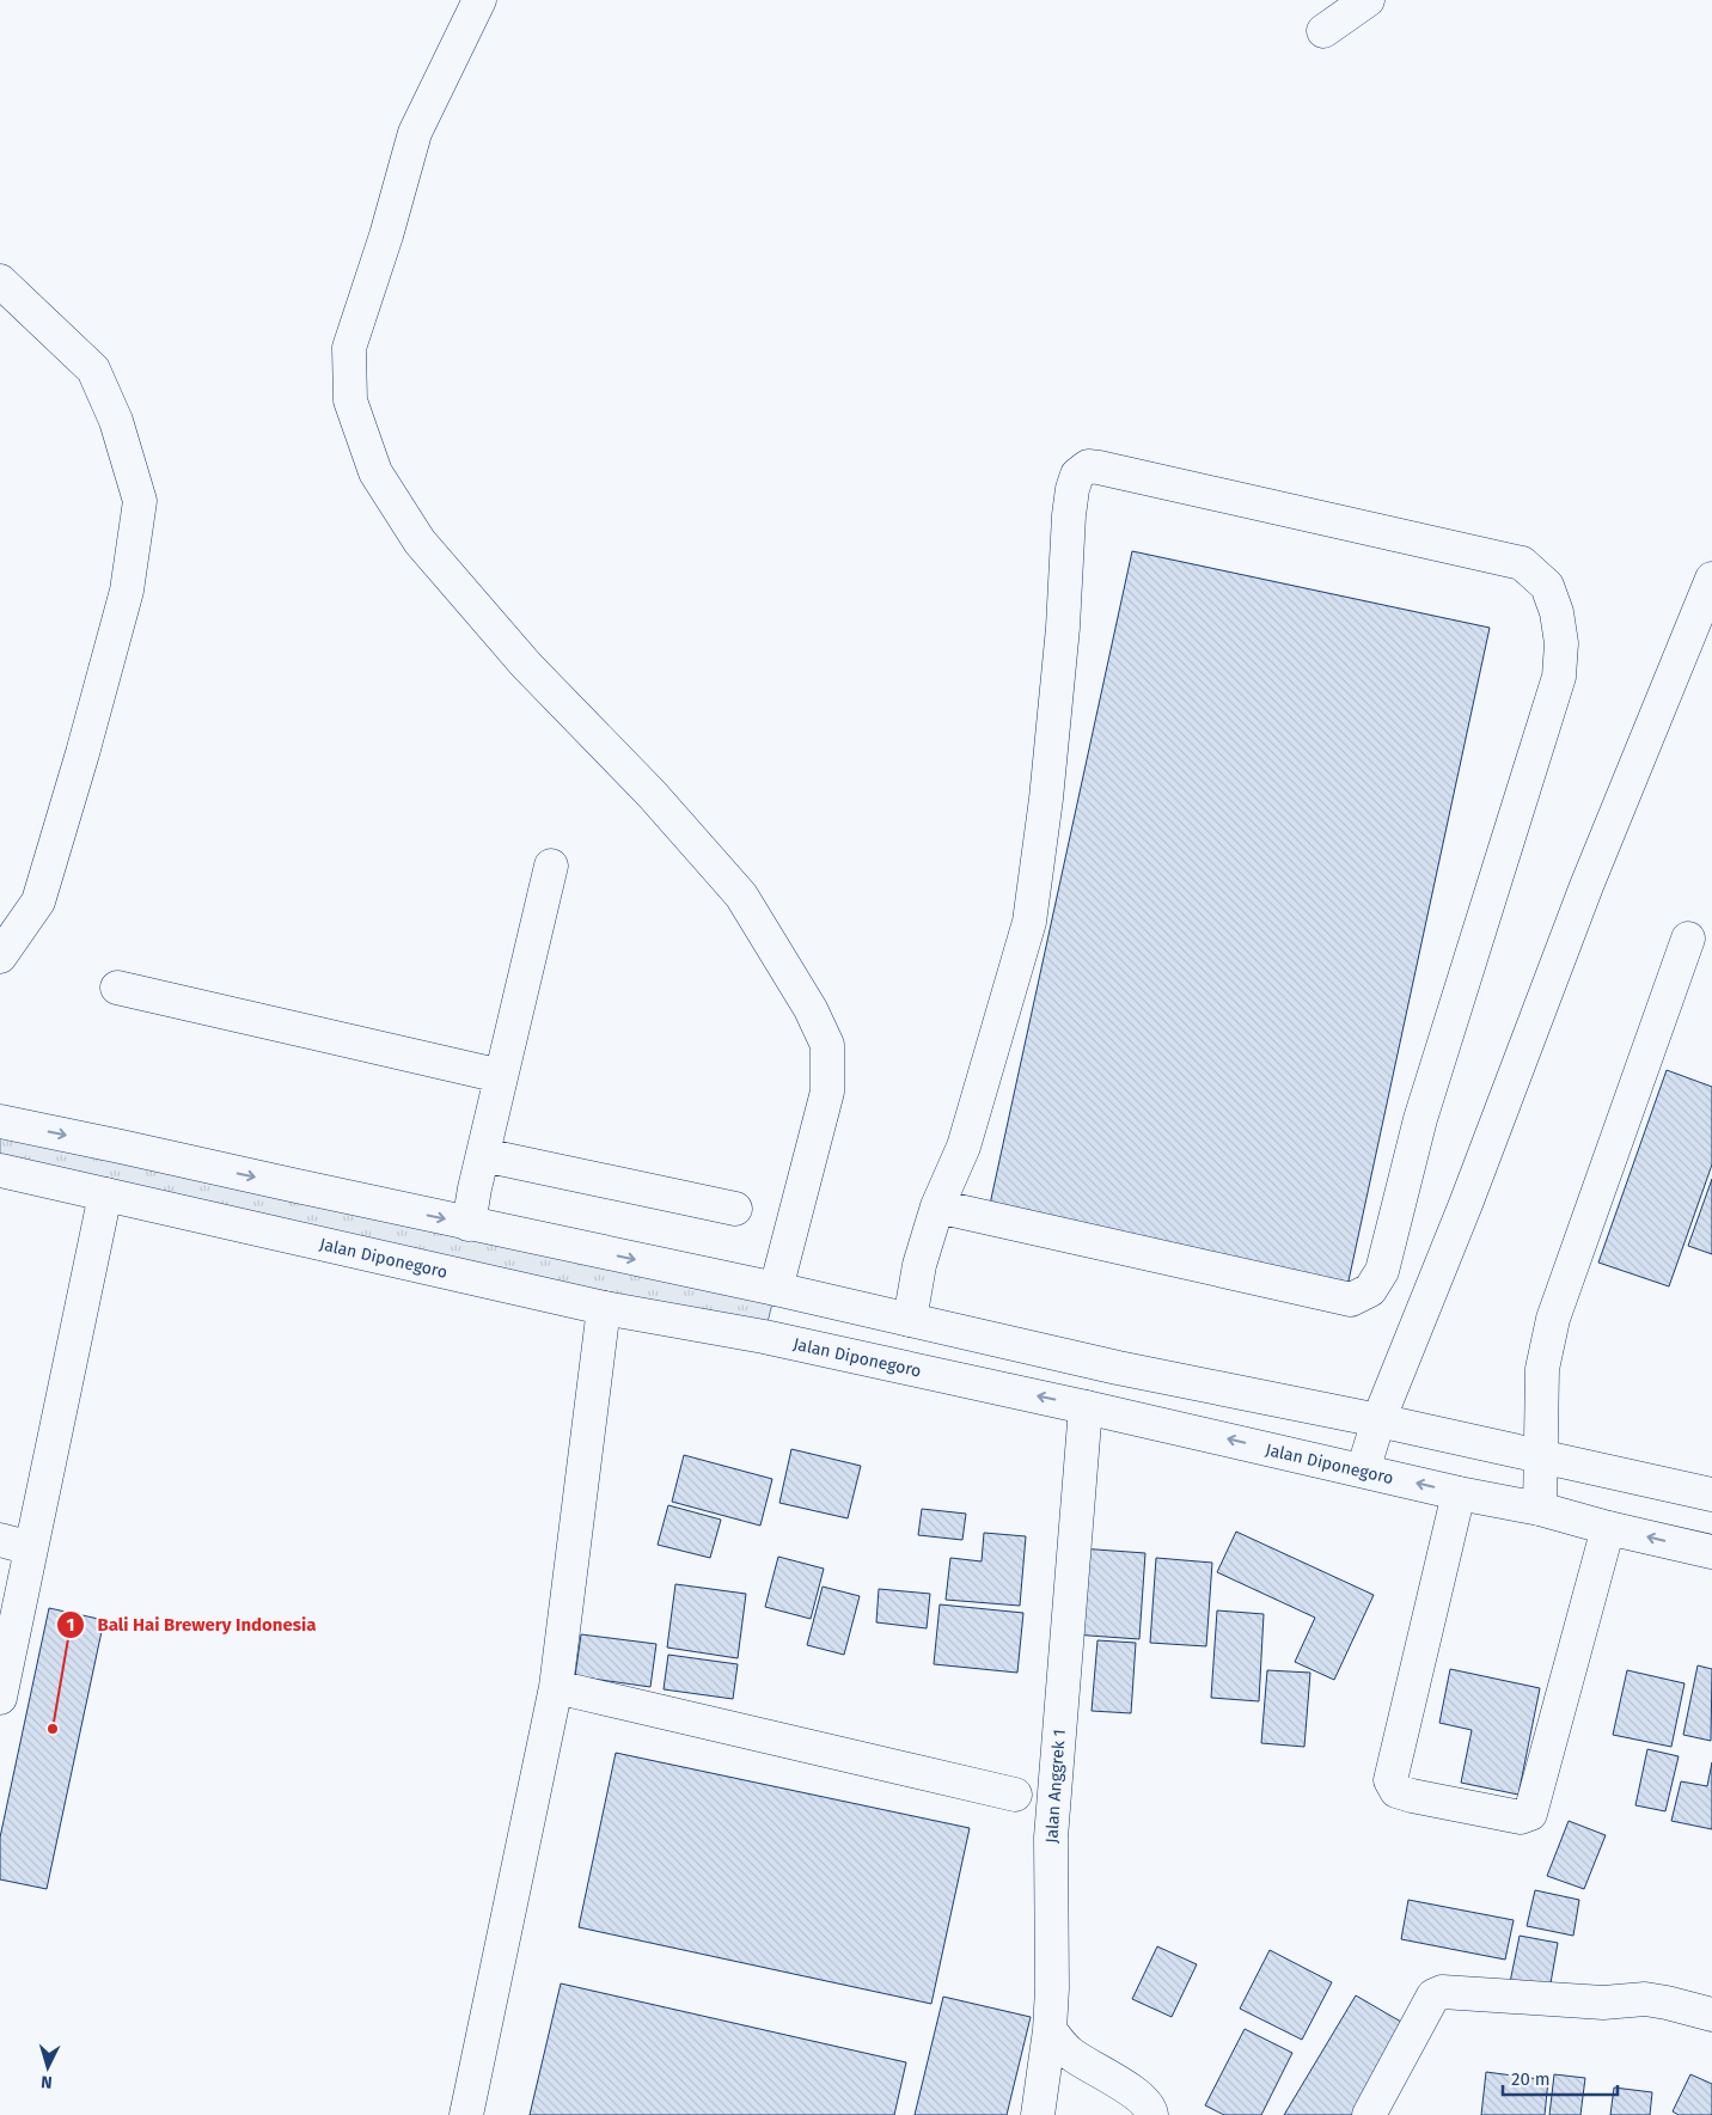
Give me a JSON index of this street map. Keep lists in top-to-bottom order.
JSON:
{
  "streets": {
    "main road": ["Jalan Diponegoro", "Jalan Anggrek 1"]
  },
  "crossings": [
    ["Jalan Diponegoro", "Jalan Anggrek 1"]
  ],
  "places": ["Bali Hai Brewery Indonesia"],
  "scale_bar": "20 m",
  "north": "bottom"
}
